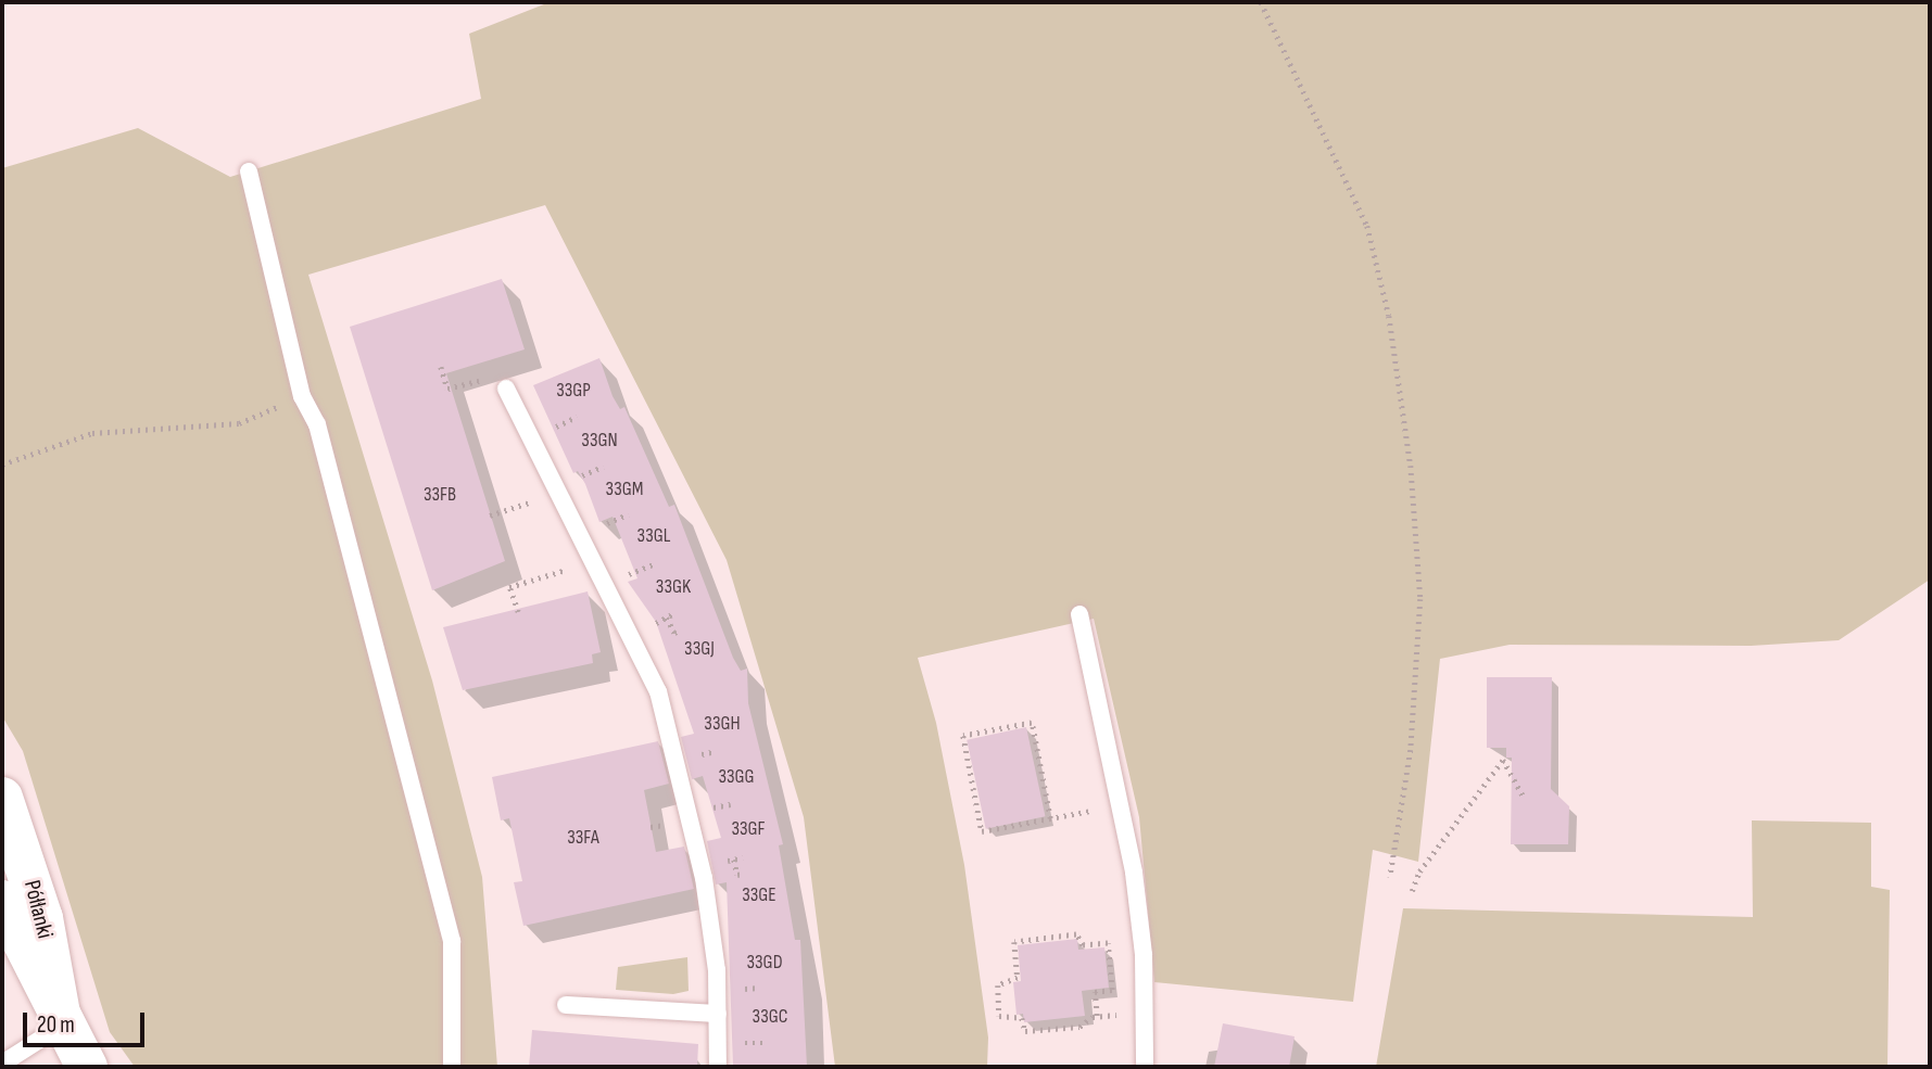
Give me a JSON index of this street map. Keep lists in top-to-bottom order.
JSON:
{
  "streets": {
    "street": ["Półłanki"]
  },
  "house_numbers": [
    "33GP",
    "33GN",
    "33GM",
    "33FB",
    "33GL",
    "33GK",
    "33GJ",
    "33GH",
    "33GG",
    "33GF",
    "33FA",
    "33GE",
    "33GD",
    "33GC"
  ],
  "scale_bar": "20 m"
}
